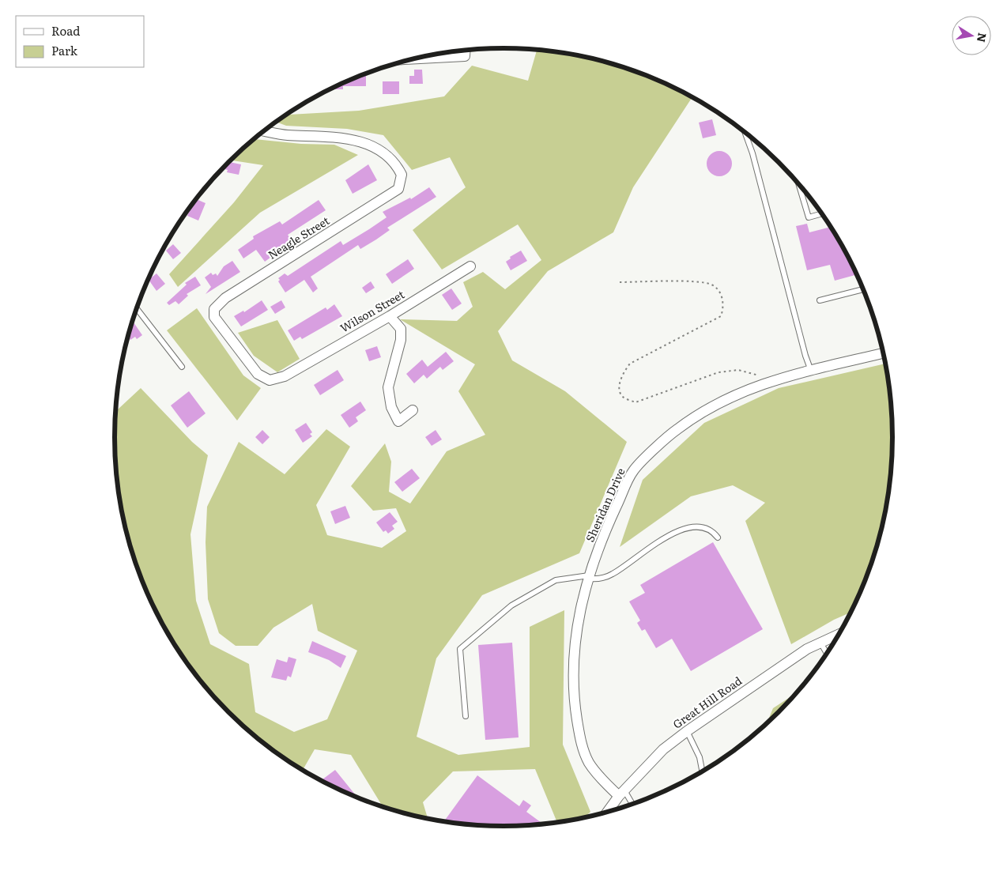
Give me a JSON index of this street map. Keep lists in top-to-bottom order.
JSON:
{
  "streets": {
    "street": [
      "Neagle Street",
      "Wilson Street",
      "Sheridan Drive",
      "Great Hill Road"
    ]
  },
  "crossings": [
    ["Neagle Street", "Wilson Street"],
    ["Sheridan Drive", "Great Hill Road"]
  ],
  "legend": ["Road", "Park"],
  "north": "right"
}
